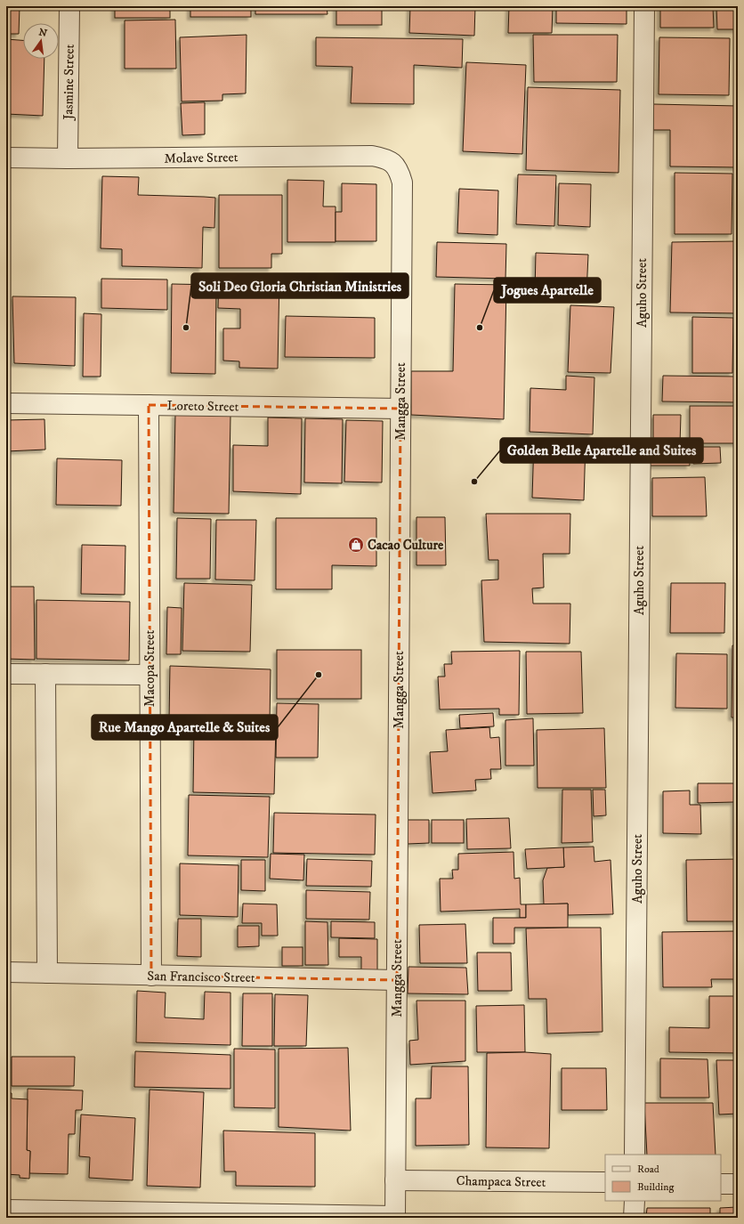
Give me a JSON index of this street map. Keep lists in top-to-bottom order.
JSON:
{
  "streets": {
    "street": [
      "Jasmine Street",
      "Molave Street",
      "Aguho Street",
      "Mangga Street",
      "Loreto Street",
      "Macopa Street",
      "San Francisco Street",
      "Champaca Street"
    ]
  },
  "crossings": [
    ["Jasmine Street", "Molave Street"],
    ["Molave Street", "Mangga Street"],
    ["Mangga Street", "Loreto Street"],
    ["Mangga Street", "San Francisco Street"],
    ["Mangga Street", "Champaca Street"],
    ["Loreto Street", "Macopa Street"],
    ["Macopa Street", "San Francisco Street"]
  ],
  "places": {
    "other": [
      "Soli Deo Gloria Christian Ministries",
      "Jogues Apartelle",
      "Golden Belle Apartelle and Suites",
      "Rue Mango Apartelle & Suites"
    ],
    "shop": ["Cacao Culture"]
  },
  "legend": ["Road", "Building"],
  "north": "top"
}
